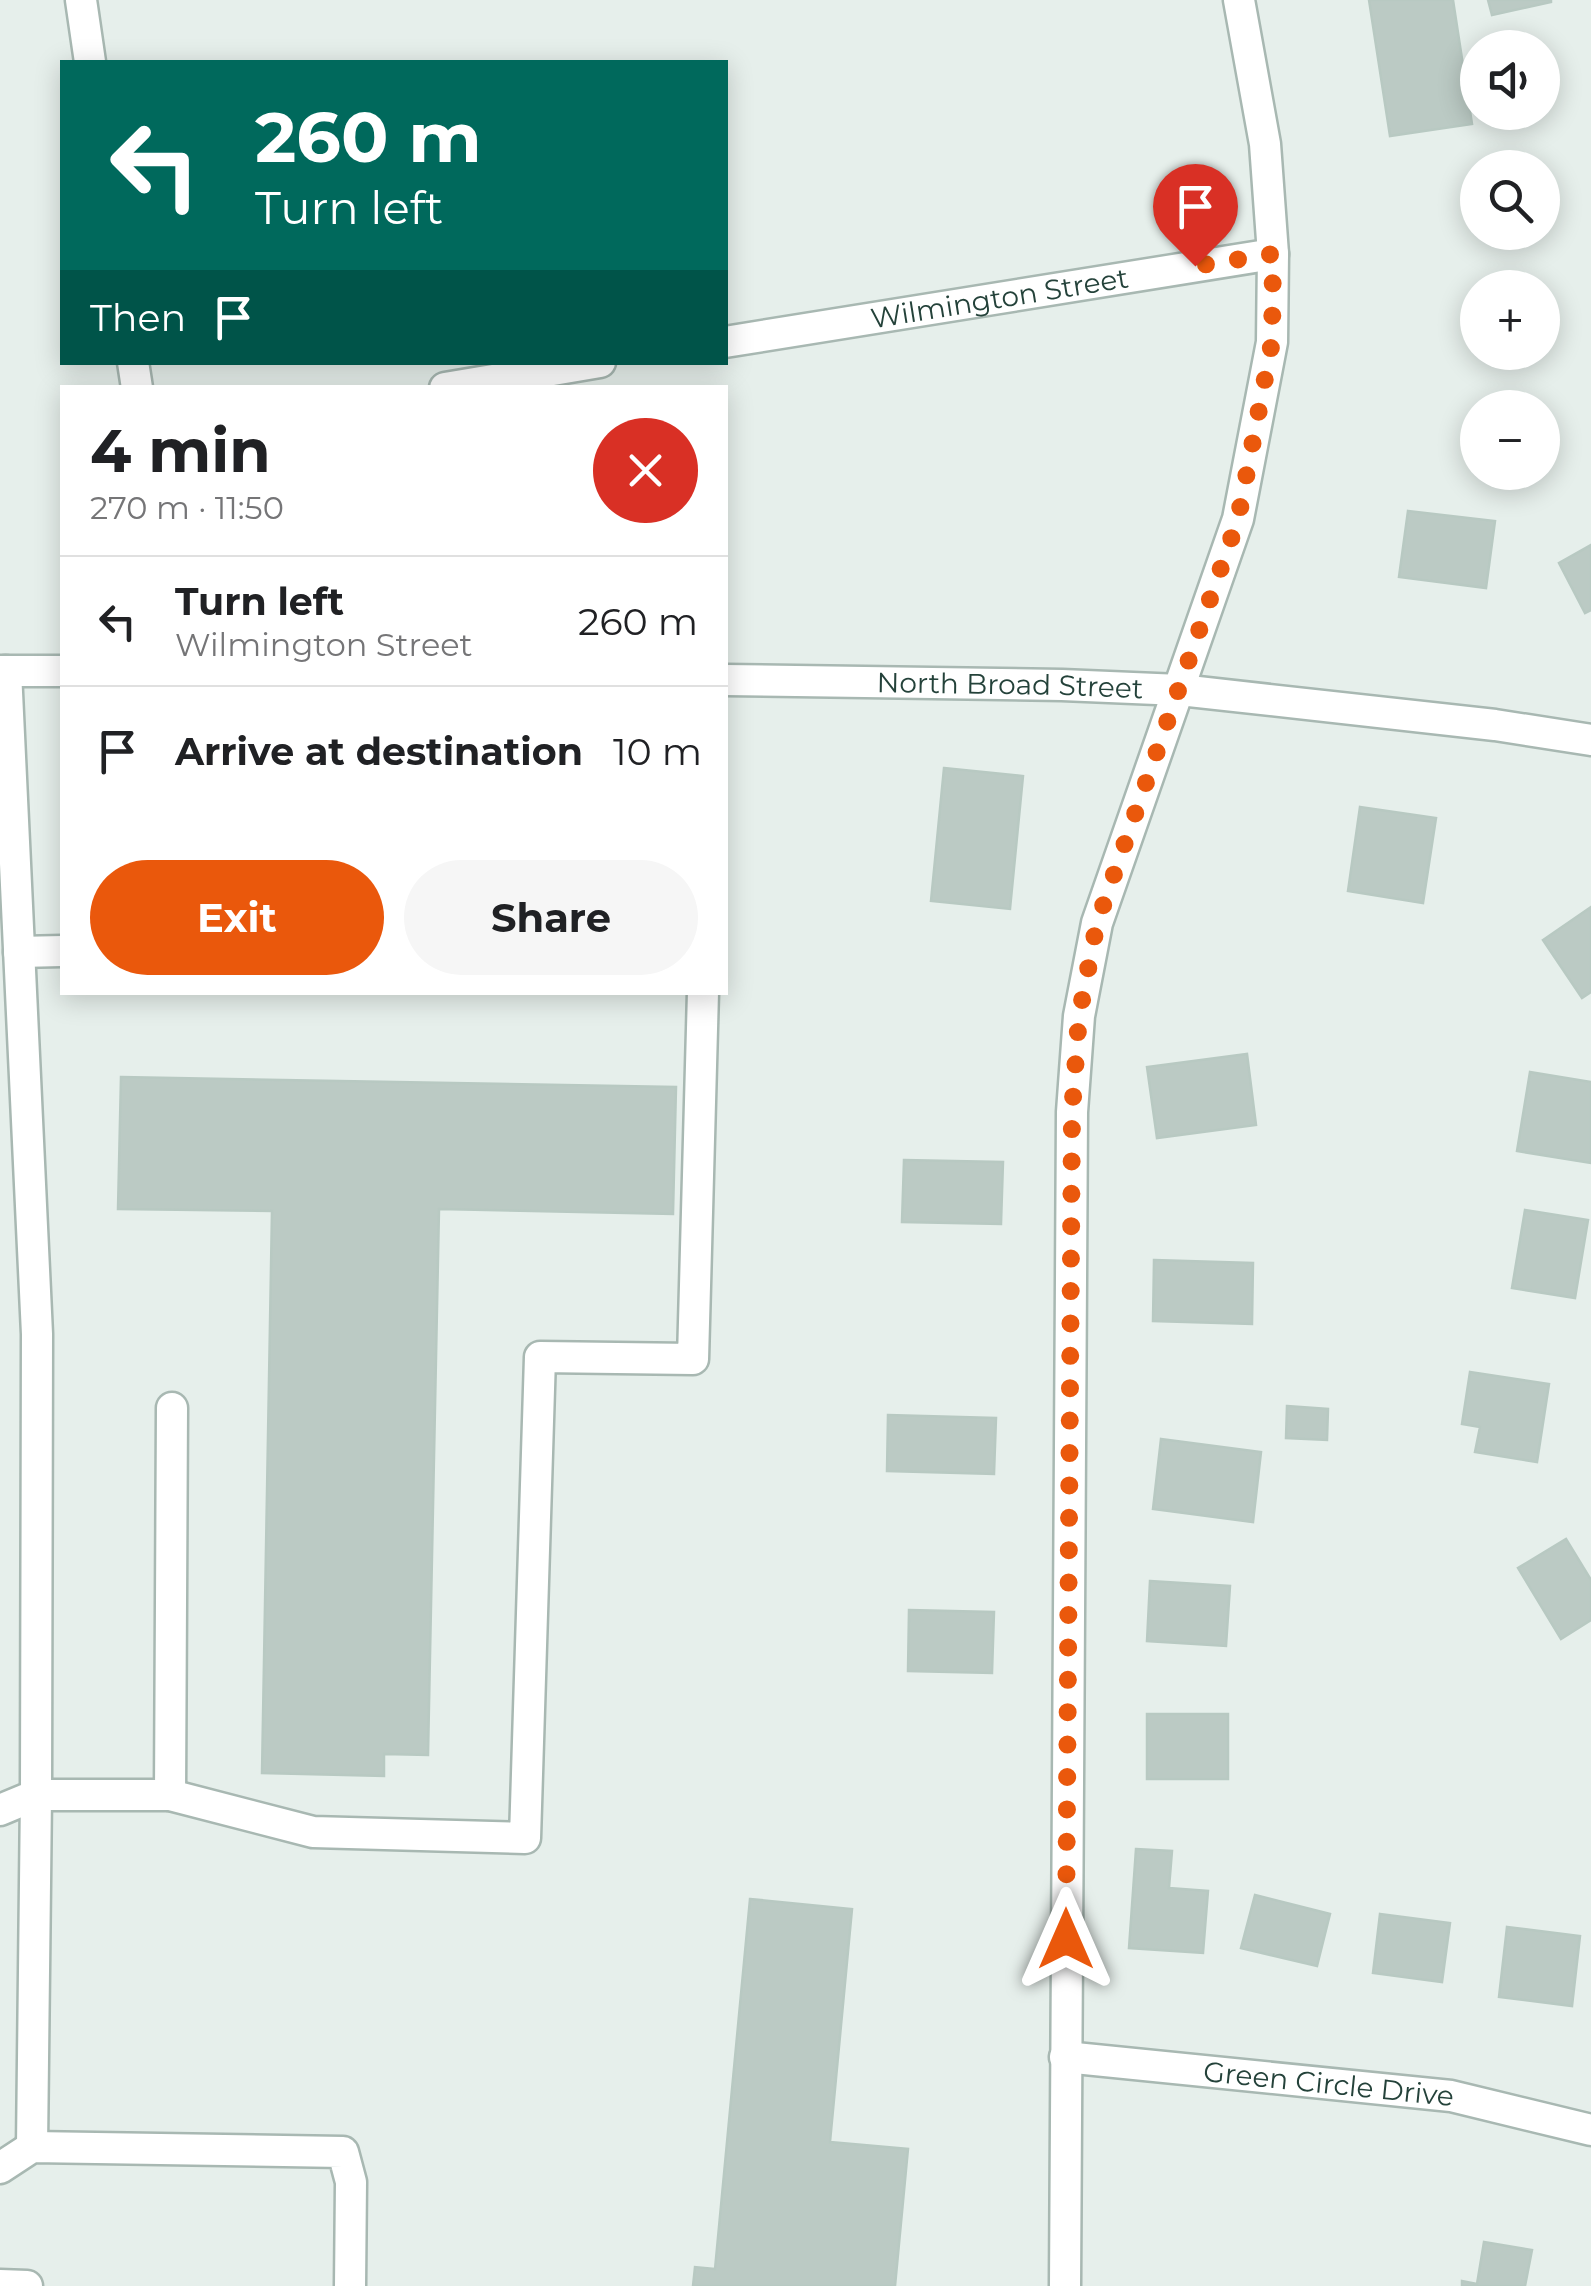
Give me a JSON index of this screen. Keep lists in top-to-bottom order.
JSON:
{
  "streets": {
    "street": ["Wilmington Street", "North Broad Street", "Green Circle Drive"]
  },
  "page": {
    "map_buttons": ["+", "−"],
    "turn": ["260 m", "Turn left"],
    "then": "Then",
    "heading": ["4 min", "270 m · 11:50"],
    "list": [
      {
        "name": "Turn left",
        "note": "Wilmington Street",
        "value": "260 m"
      },
      {
        "name": "Arrive at destination",
        "value": "10 m"
      }
    ],
    "buttons": ["Exit", "Share"]
  }
}
